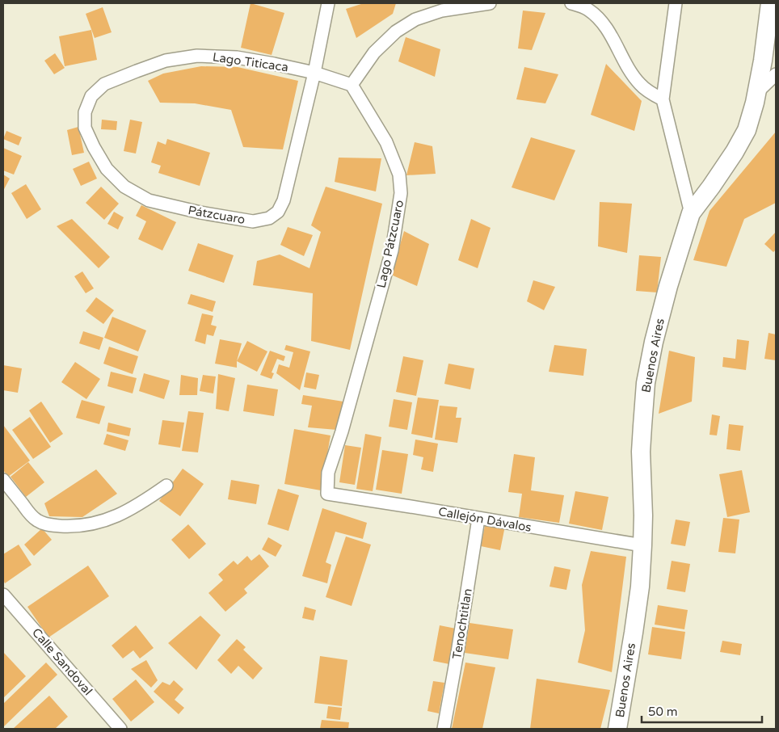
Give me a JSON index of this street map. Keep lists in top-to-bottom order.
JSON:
{
  "streets": {
    "street": [
      "Lago Titicaca",
      "Pátzcuaro",
      "Lago Pátzcuaro",
      "Buenos Aires",
      "Callejón Dávalos",
      "Tenochtitlan",
      "Calle Sandoval"
    ]
  },
  "crossings": [
    ["Lago Titicaca", "Pátzcuaro"],
    ["Lago Pátzcuaro", "Callejón Dávalos"],
    ["Buenos Aires", "Callejón Dávalos"],
    ["Callejón Dávalos", "Tenochtitlan"]
  ],
  "scale_bar": "50 m"
}
